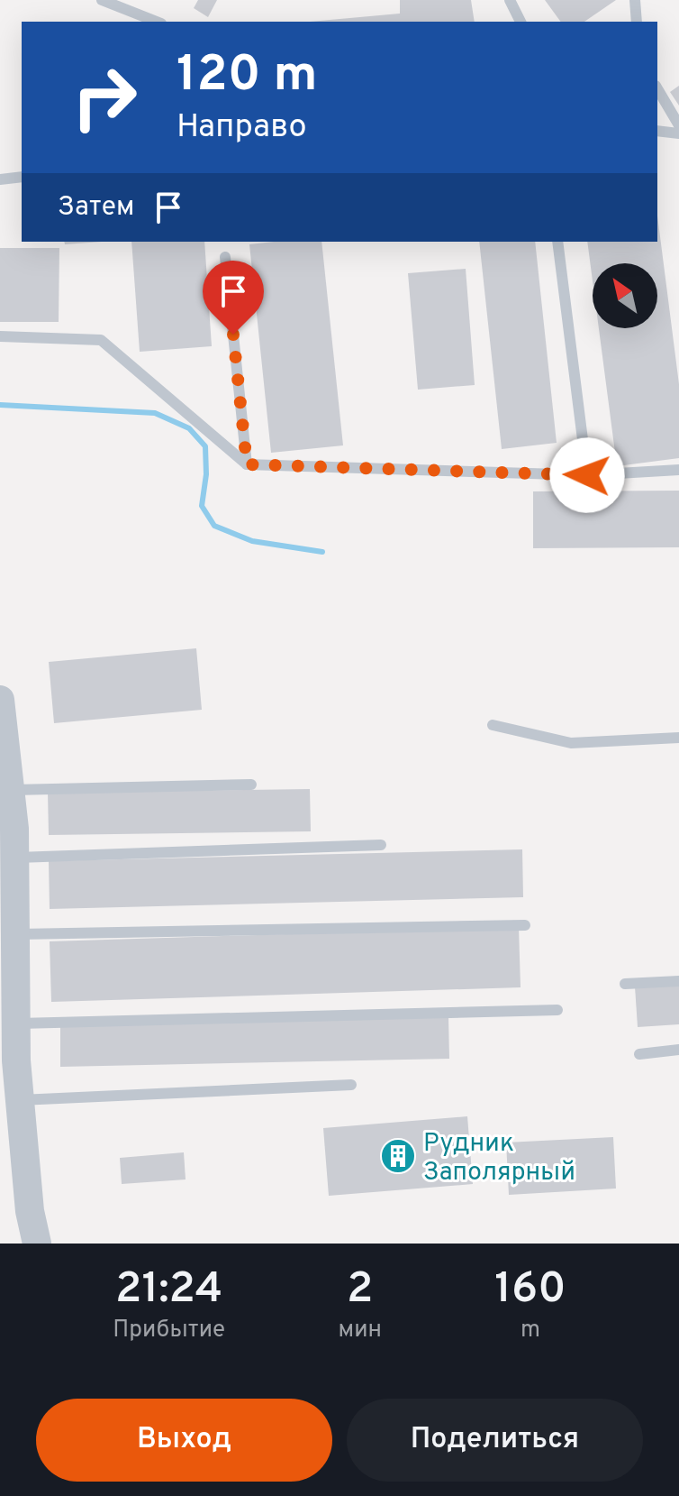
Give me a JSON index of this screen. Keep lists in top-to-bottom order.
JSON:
{
  "places": {
    "building": ["Рудник Заполярный"]
  },
  "north": "top left",
  "page": {
    "turn": ["120 m", "Направо"],
    "then": "Затем",
    "eta": [
      "21:24",
      "Прибытие",
      "2",
      "мин",
      "160",
      "m"
    ],
    "buttons": ["Выход", "Поделиться"]
  }
}
